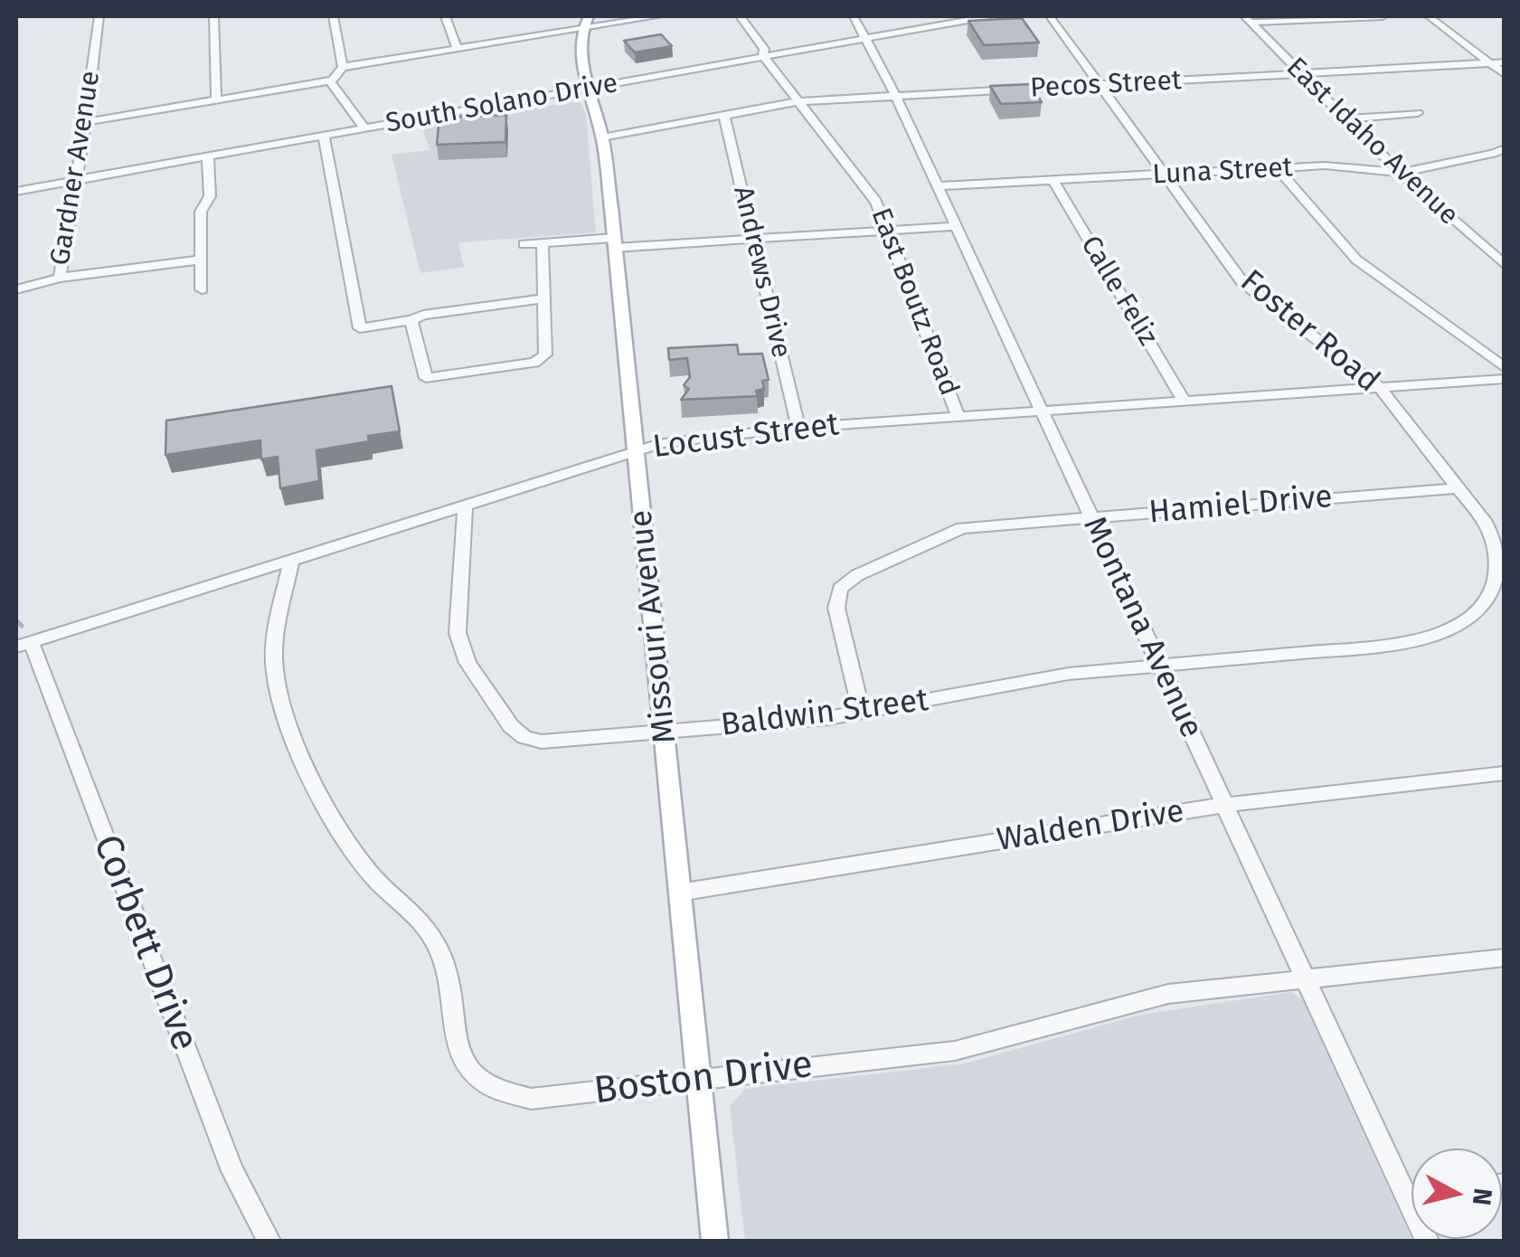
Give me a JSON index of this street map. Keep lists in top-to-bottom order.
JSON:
{
  "streets": {
    "main road": ["Missouri Avenue"],
    "street": [
      "Pecos Street",
      "South Solano Drive",
      "East Idaho Avenue",
      "Gardner Avenue",
      "Luna Street",
      "Andrews Drive",
      "Calle Feliz",
      "East Boutz Road",
      "Foster Road",
      "Locust Street",
      "Hamiel Drive",
      "Montana Avenue",
      "Baldwin Street",
      "Walden Drive",
      "Corbett Drive",
      "Boston Drive"
    ]
  },
  "crossings": [
    ["Pecos Street", "East Idaho Avenue"],
    ["Pecos Street", "Andrews Drive"],
    ["Pecos Street", "East Boutz Road"],
    ["Pecos Street", "Foster Road"],
    ["Pecos Street", "Missouri Avenue"],
    ["Pecos Street", "Montana Avenue"],
    ["South Solano Drive", "Gardner Avenue"],
    ["South Solano Drive", "East Boutz Road"],
    ["South Solano Drive", "Missouri Avenue"],
    ["South Solano Drive", "Montana Avenue"],
    ["East Idaho Avenue", "Luna Street"],
    ["Luna Street", "Calle Feliz"],
    ["Luna Street", "Foster Road"],
    ["Luna Street", "Montana Avenue"],
    ["Andrews Drive", "Locust Street"],
    ["Calle Feliz", "Locust Street"],
    ["East Boutz Road", "Locust Street"],
    ["Foster Road", "Locust Street"],
    ["Foster Road", "Hamiel Drive"],
    ["Foster Road", "Montana Avenue"],
    ["Foster Road", "Baldwin Street"],
    ["Locust Street", "Missouri Avenue"],
    ["Locust Street", "Montana Avenue"],
    ["Locust Street", "Baldwin Street"],
    ["Locust Street", "Corbett Drive"],
    ["Locust Street", "Boston Drive"],
    ["Hamiel Drive", "Montana Avenue"],
    ["Hamiel Drive", "Baldwin Street"],
    ["Missouri Avenue", "Baldwin Street"],
    ["Missouri Avenue", "Walden Drive"],
    ["Missouri Avenue", "Boston Drive"],
    ["Montana Avenue", "Baldwin Street"],
    ["Montana Avenue", "Walden Drive"],
    ["Montana Avenue", "Boston Drive"]
  ],
  "north": "right"
}
